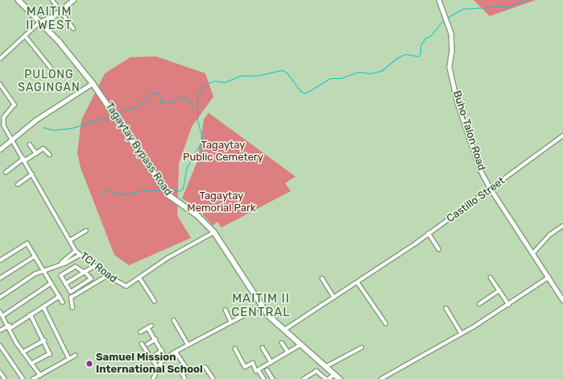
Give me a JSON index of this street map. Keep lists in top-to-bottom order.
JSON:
{
  "streets": {
    "main road": ["Tagaytay Bypass Road"],
    "street": ["Buho-Talon Road", "Castillo Street", "TCI Road"]
  },
  "crossings": [
    ["Buho-Talon Road", "Castillo Street"],
    ["Tagaytay Bypass Road", "Castillo Street"],
    ["Tagaytay Bypass Road", "TCI Road"]
  ],
  "districts": ["MAITIM II WEST", "PULONG SAGINGAN", "MAITIM II CENTRAL"],
  "parks": ["Tagaytay Public Cemetery", "Tagaytay Memorial Park"],
  "places": ["Samuel Mission International School"]
}
